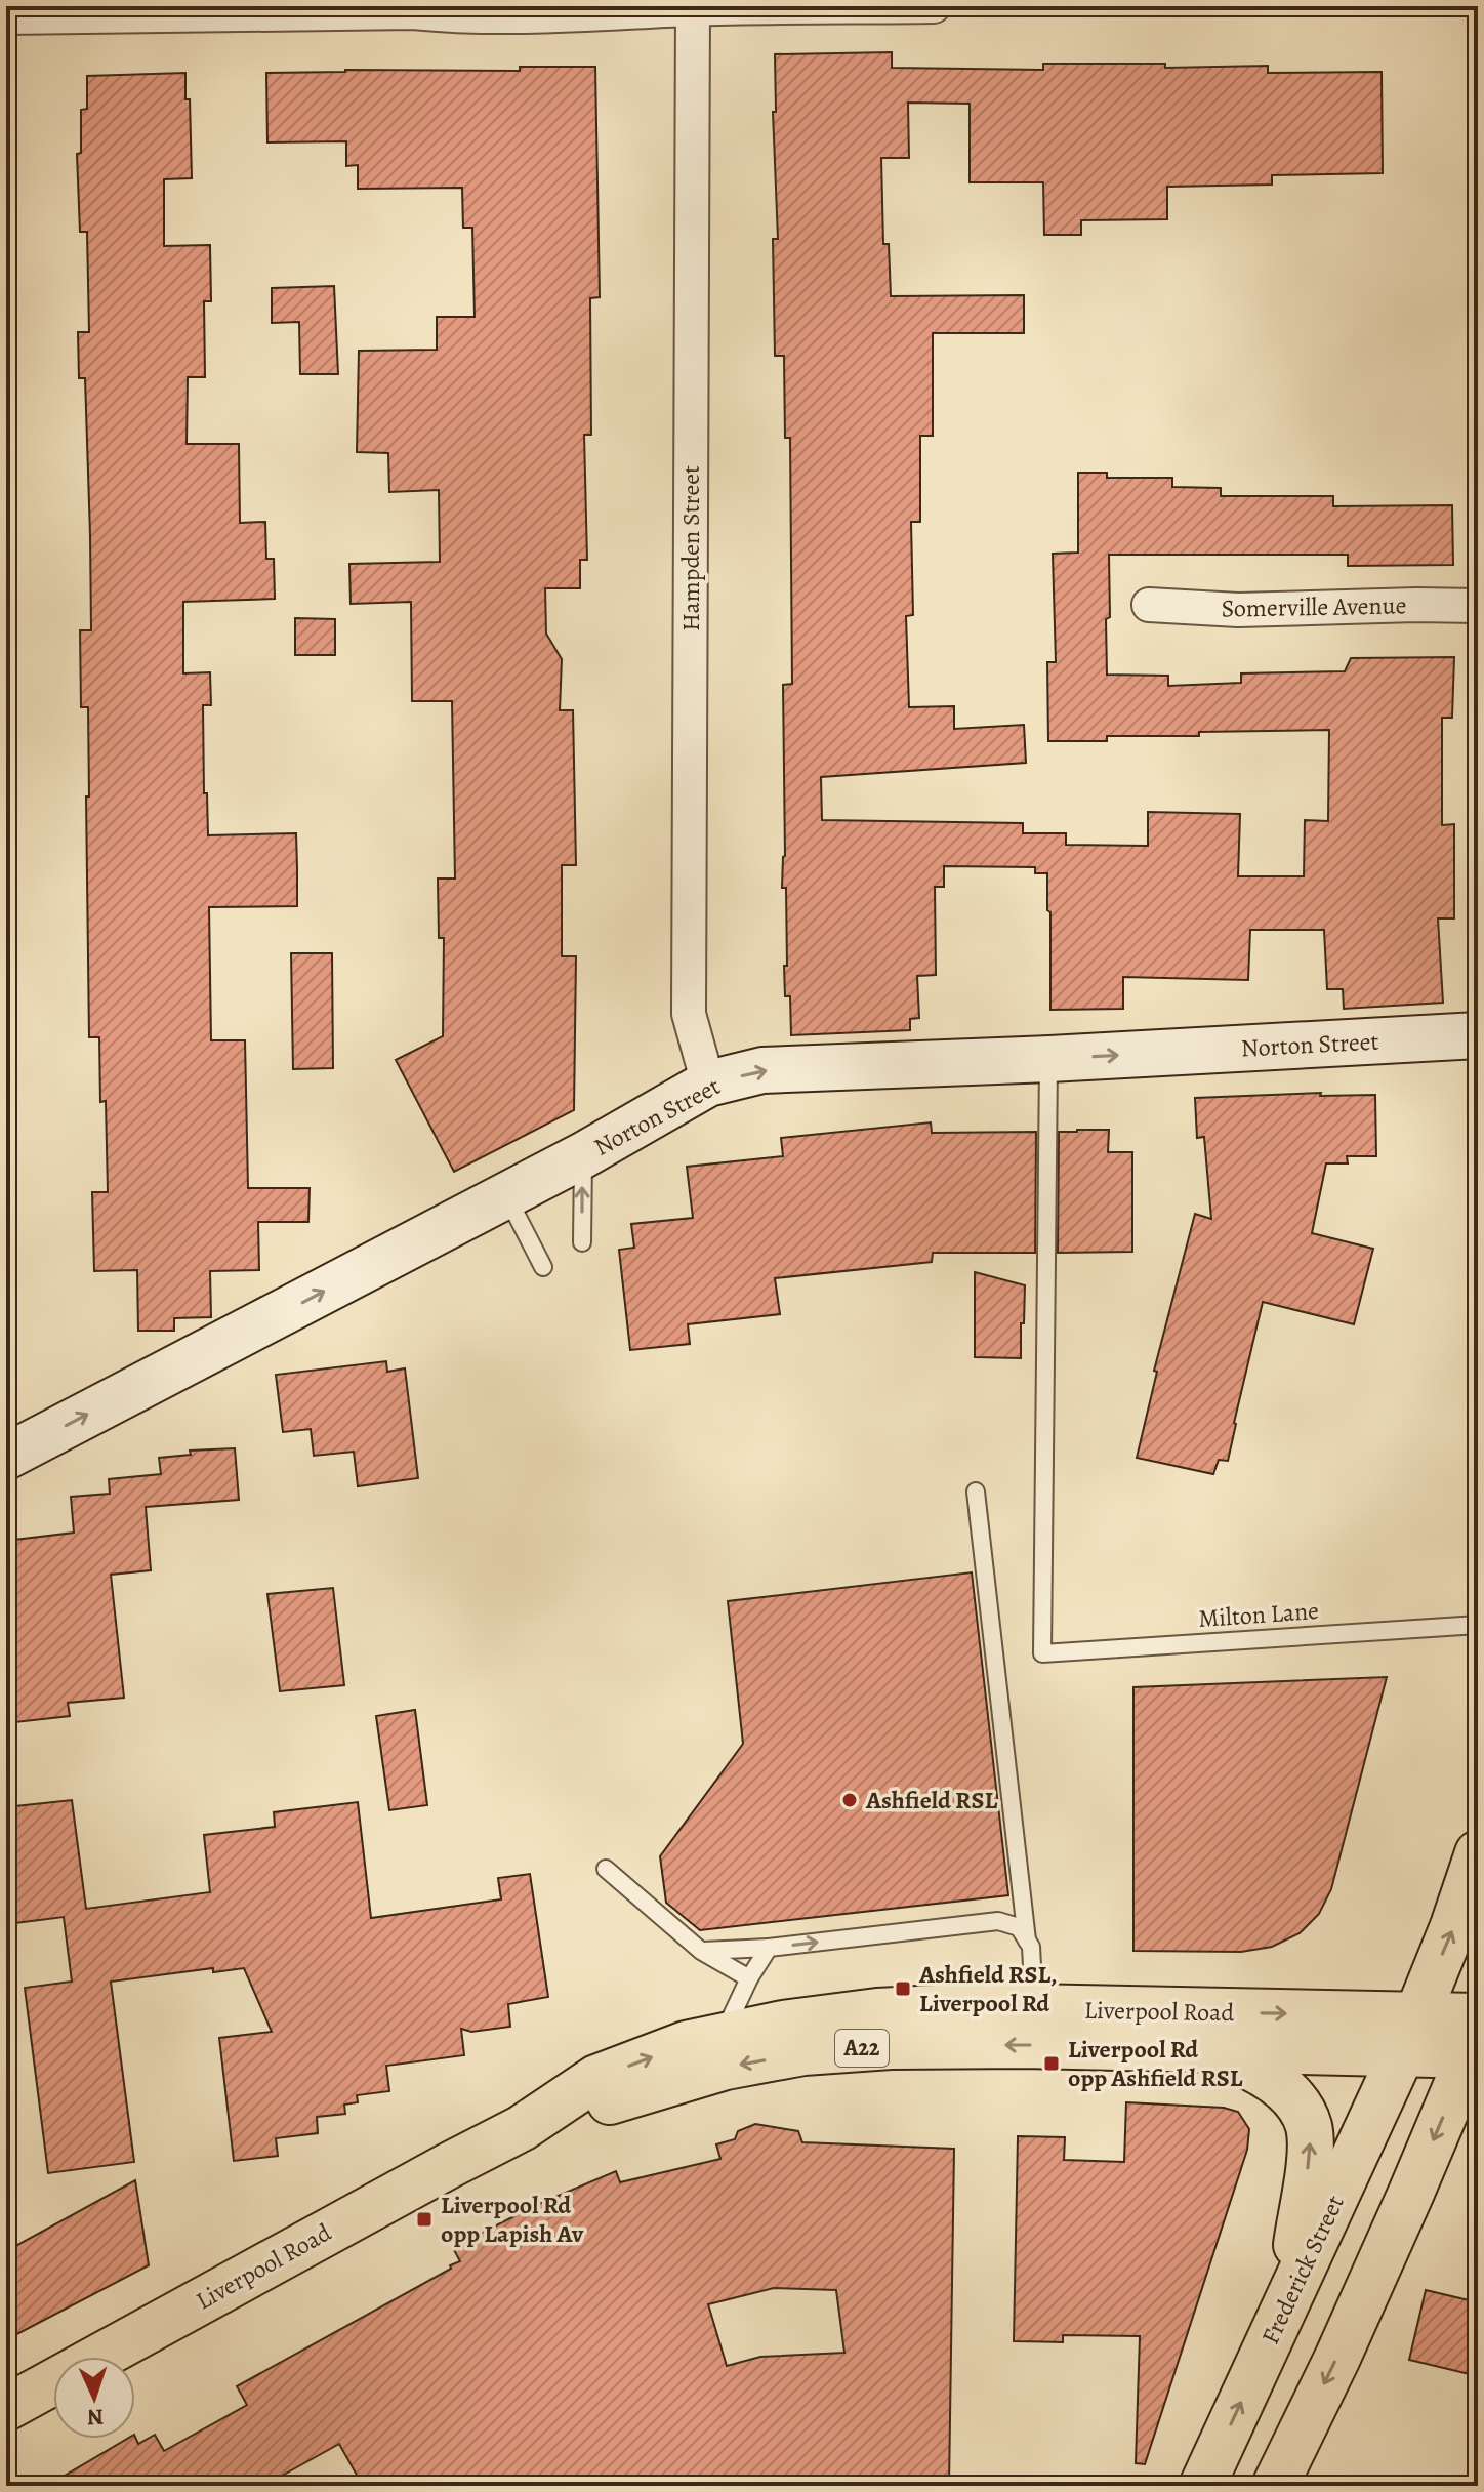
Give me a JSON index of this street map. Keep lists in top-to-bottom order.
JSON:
{
  "streets": {
    "main road": [
      "Norton Street",
      "Liverpool Road",
      "A22",
      "Frederick Street"
    ],
    "street": ["Hampden Street", "Somerville Avenue"],
    "lane": ["Milton Lane"]
  },
  "crossings": [
    ["Hampden Street", "Norton Street"],
    ["Norton Street", "Milton Lane"],
    ["Liverpool Road", "Frederick Street"]
  ],
  "one_way": ["Norton Street"],
  "places": {
    "other": ["Ashfield RSL"],
    "transit": ["Ashfield RSL, Liverpool Rd", "Liverpool Rd opp Ashfield RSL", "Liverpool Rd opp Lapish Av"]
  },
  "north": "bottom"
}
